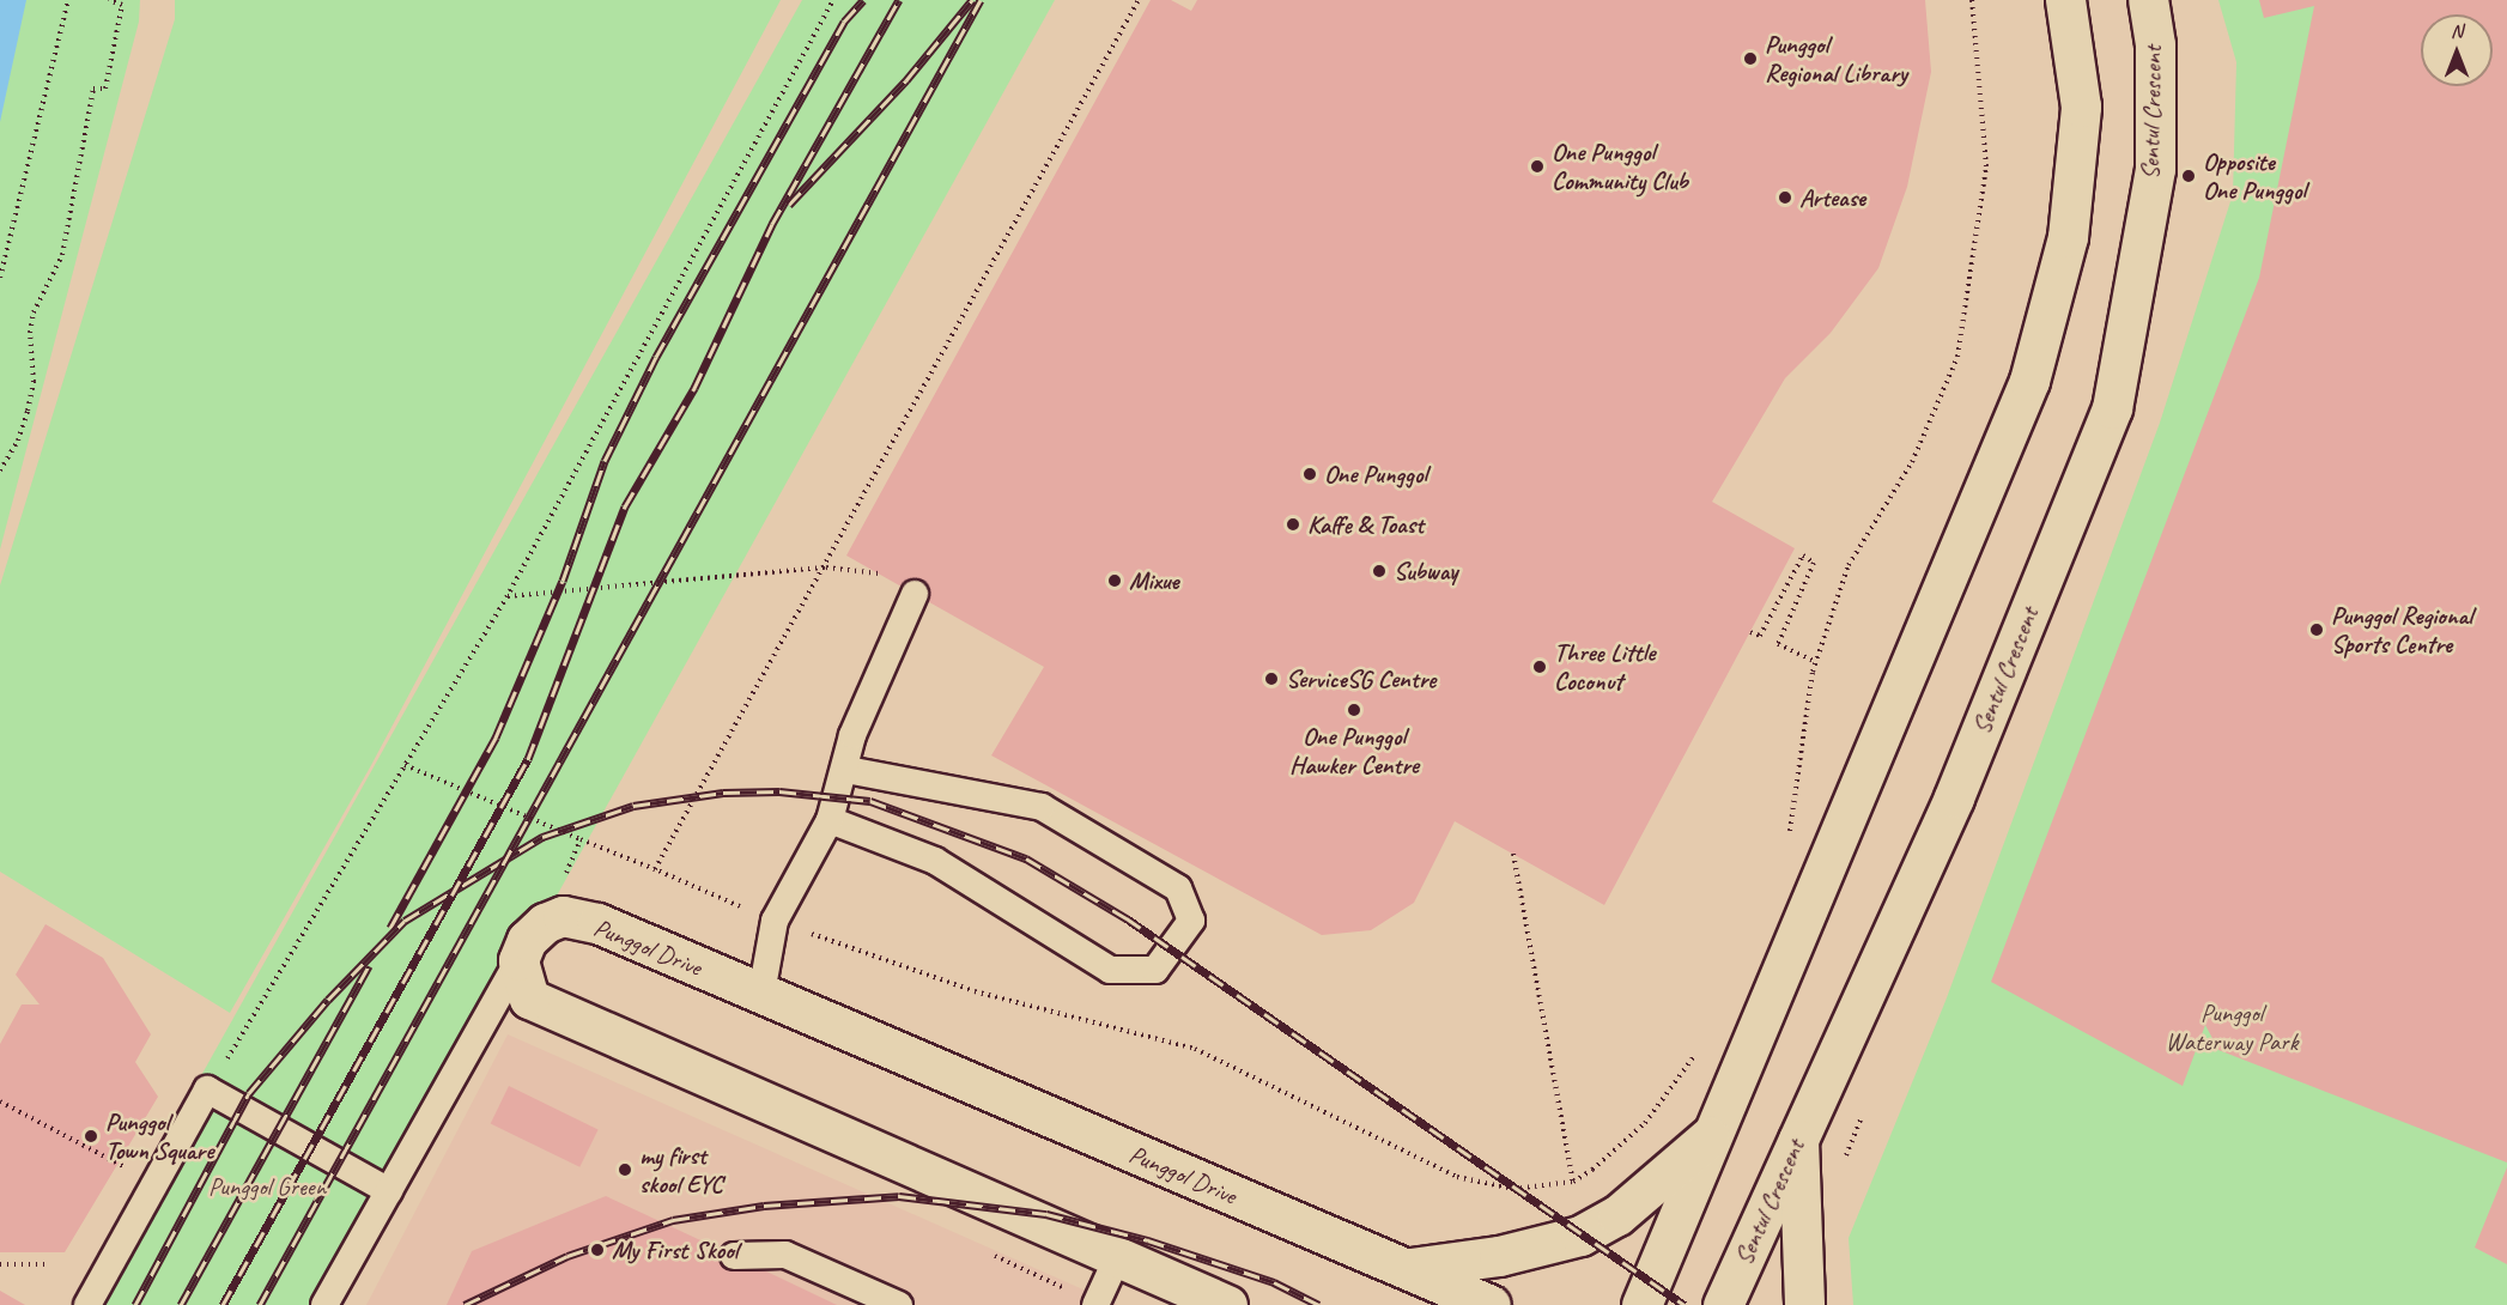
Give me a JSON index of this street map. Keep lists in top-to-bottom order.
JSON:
{
  "streets": {
    "street": ["Sentul Crescent", "Punggol Drive"]
  },
  "parks": ["Punggol Waterway Park", "Punggol Green"],
  "places": [
    "Punggol Regional Library",
    "One Punggol Community Club",
    "Opposite One Punggol",
    "Artease",
    "One Punggol",
    "Kaffe & Toast",
    "Subway",
    "Mixue",
    "Punggol Regional Sports Centre",
    "Three Little Coconut",
    "ServiceSG Centre",
    "One Punggol Hawker Centre",
    "Punggol Town Square",
    "my first skool EYC",
    "My First Skool"
  ],
  "north": "top"
}
